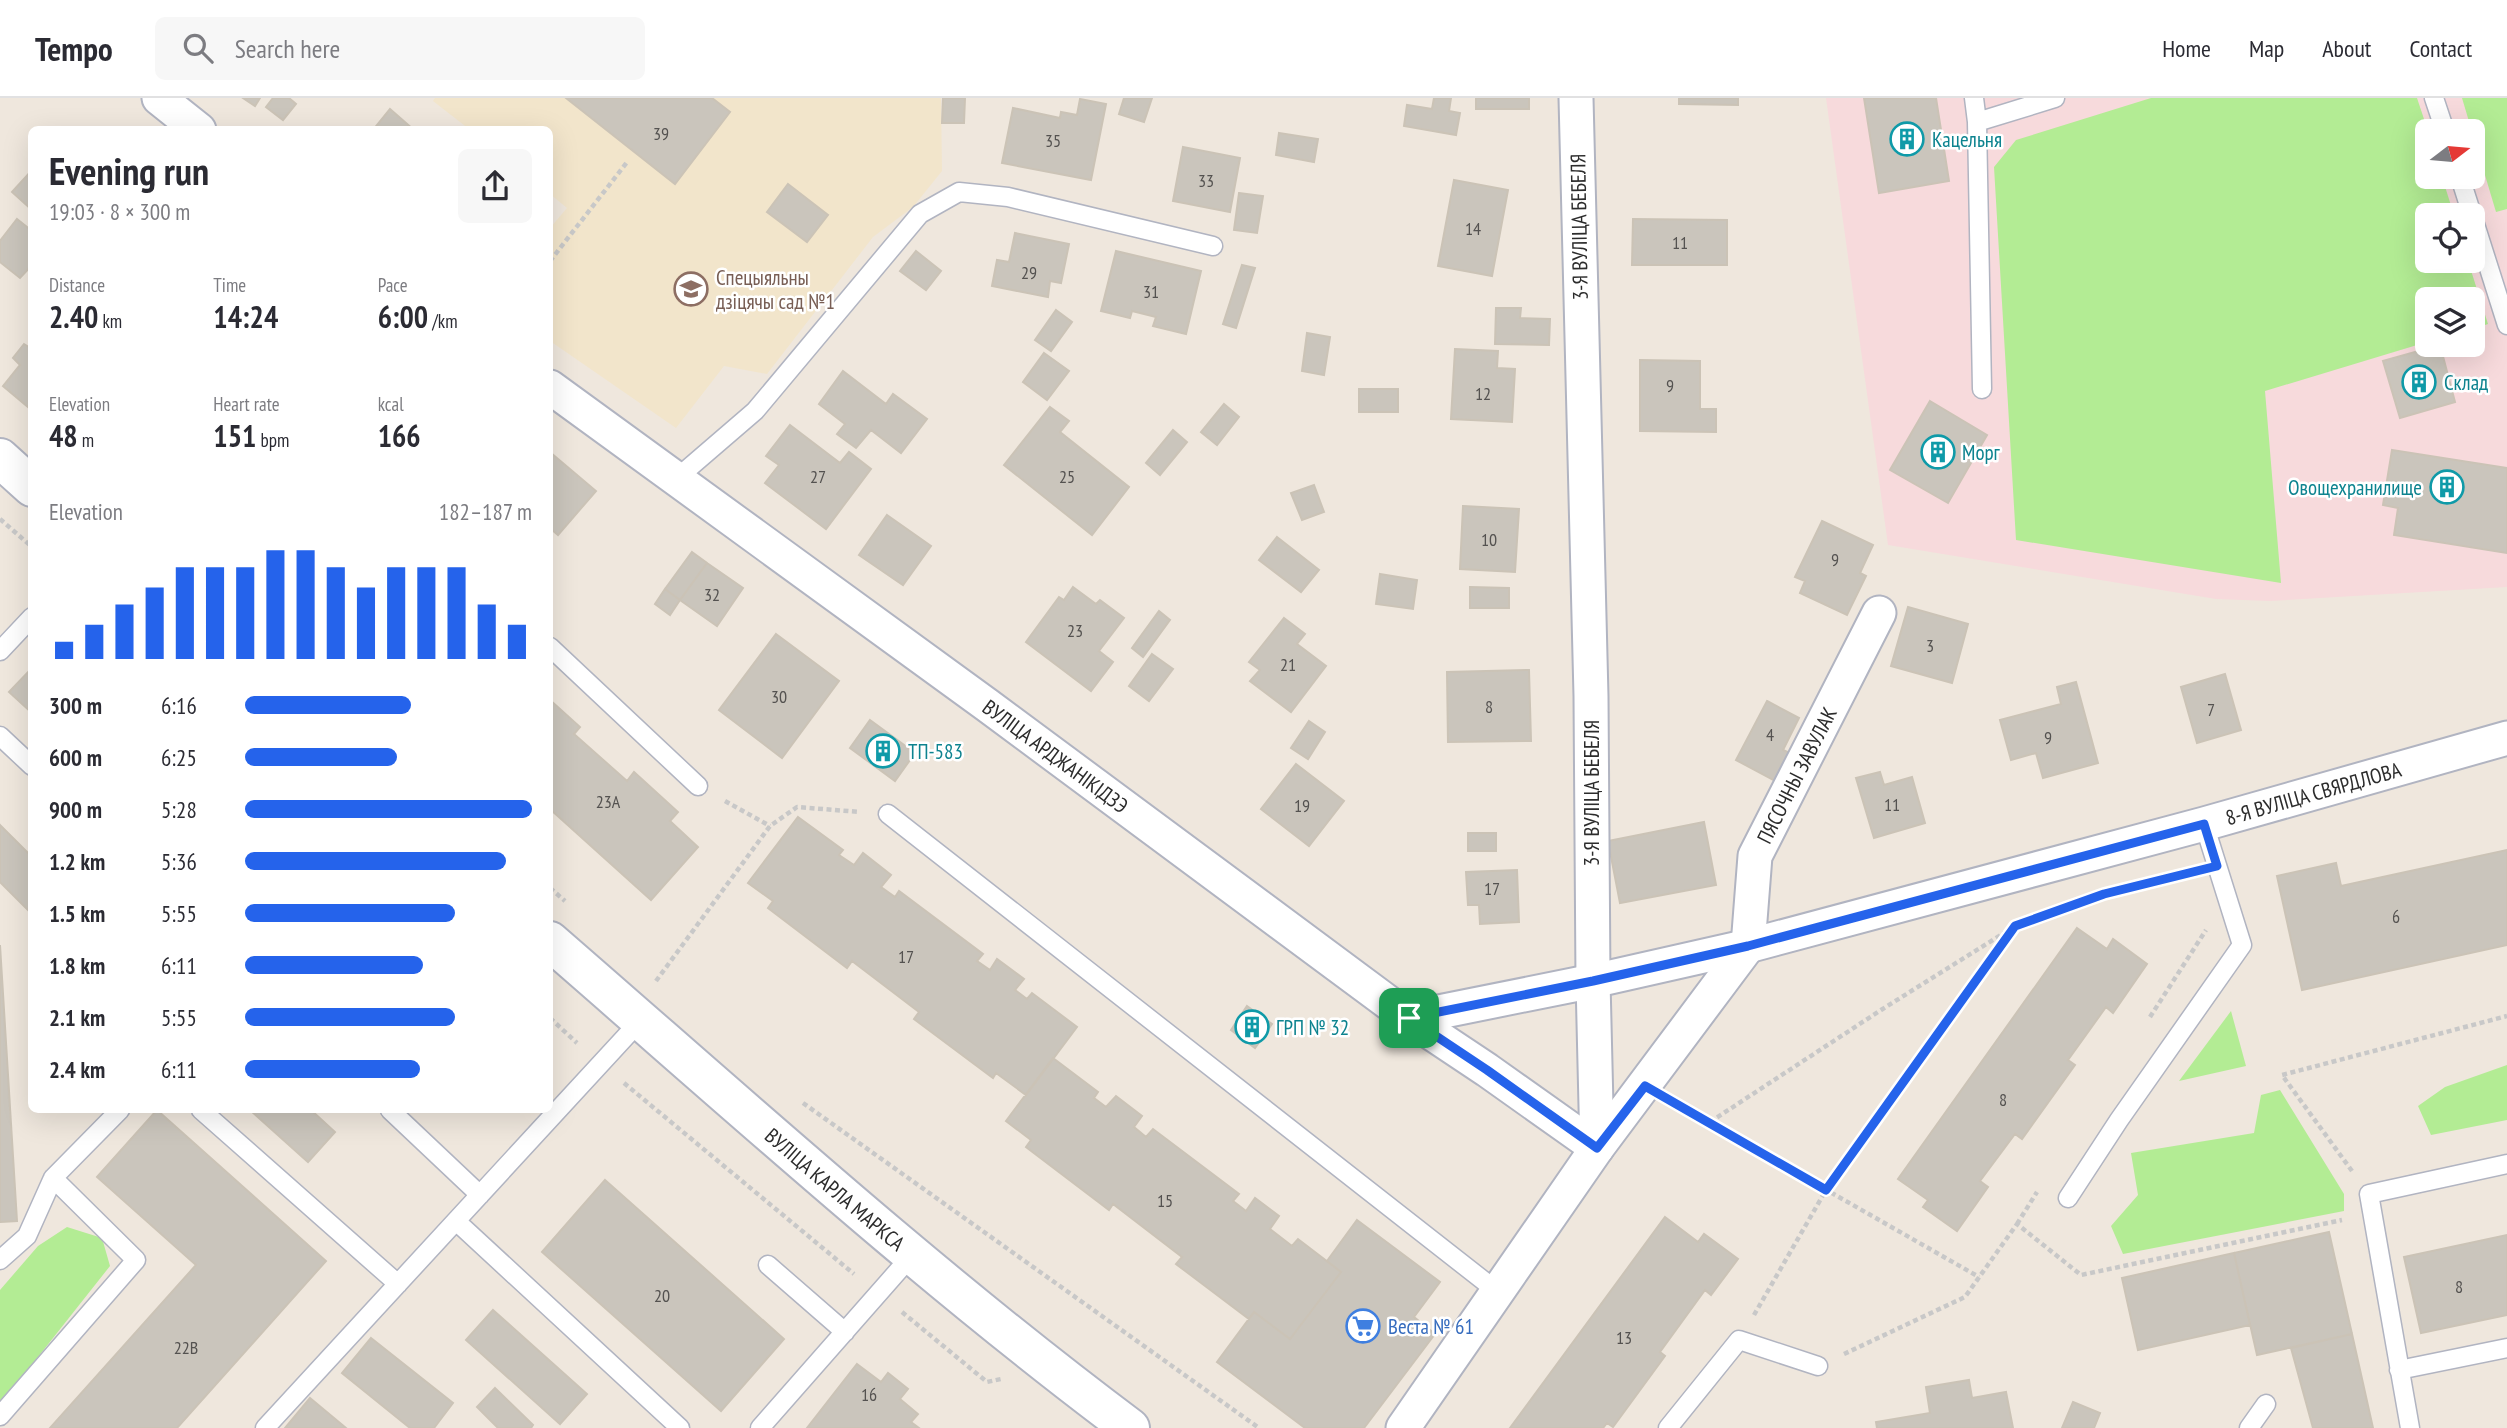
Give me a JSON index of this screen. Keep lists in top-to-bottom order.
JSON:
{
  "streets": {
    "main road": ["ВУЛІЦА КАРЛА МАРКСА"],
    "street": [
      "3-Я ВУЛІЦА БЕБЕЛЯ",
      "ВУЛІЦА АРДЖАНІКІДЗЭ",
      "ПЯСОЧНЫ ЗАВУЛАК",
      "8-Я ВУЛІЦА СВЯРДЛОВА"
    ]
  },
  "crossings": [
    ["3-Я ВУЛІЦА БЕБЕЛЯ", "ВУЛІЦА АРДЖАНІКІДЗЭ"],
    ["3-Я ВУЛІЦА БЕБЕЛЯ", "8-Я ВУЛІЦА СВЯРДЛОВА"],
    ["ПЯСОЧНЫ ЗАВУЛАК", "8-Я ВУЛІЦА СВЯРДЛОВА"]
  ],
  "places": {
    "building": [
      "Кацельня",
      "Склад",
      "Морг",
      "Овощехранилище",
      "ТП-583",
      "ГРП № 32"
    ],
    "school or university": ["Спецыяльны дзіцячы сад №1"],
    "supermarket": ["Веста № 61"]
  },
  "house_numbers": [
    "39",
    "35",
    "33",
    "14",
    "11",
    "29",
    "31",
    "9",
    "12",
    "27",
    "25",
    "10",
    "9",
    "32",
    "23",
    "3",
    "21",
    "30",
    "8",
    "7",
    "4",
    "9",
    "23А",
    "11",
    "19",
    "17",
    "6",
    "17",
    "8",
    "15",
    "8",
    "20",
    "13",
    "22В",
    "16"
  ],
  "north": "right",
  "page": {
    "header": "Tempo",
    "search": "Search here",
    "nav": [
      "Home",
      "Map",
      "About",
      "Contact"
    ],
    "heading": ["Evening run", "19:03 · 8 × 300 m"],
    "stats": [
      ["Distance", "2.40 km"],
      ["Time", "14:24"],
      ["Pace", "6:00 /km"],
      ["Elevation", "48 m"],
      ["Heart rate", "151 bpm"],
      ["kcal", "166"]
    ],
    "chart": ["Elevation", "182–187 m"],
    "list": [
      {
        "name": "300 m",
        "note": "6:16"
      },
      {
        "name": "600 m",
        "note": "6:25"
      },
      {
        "name": "900 m",
        "note": "5:28"
      },
      {
        "name": "1.2 km",
        "note": "5:36"
      },
      {
        "name": "1.5 km",
        "note": "5:55"
      },
      {
        "name": "1.8 km",
        "note": "6:11"
      },
      {
        "name": "2.1 km",
        "note": "5:55"
      },
      {
        "name": "2.4 km",
        "note": "6:11"
      }
    ]
  }
}
